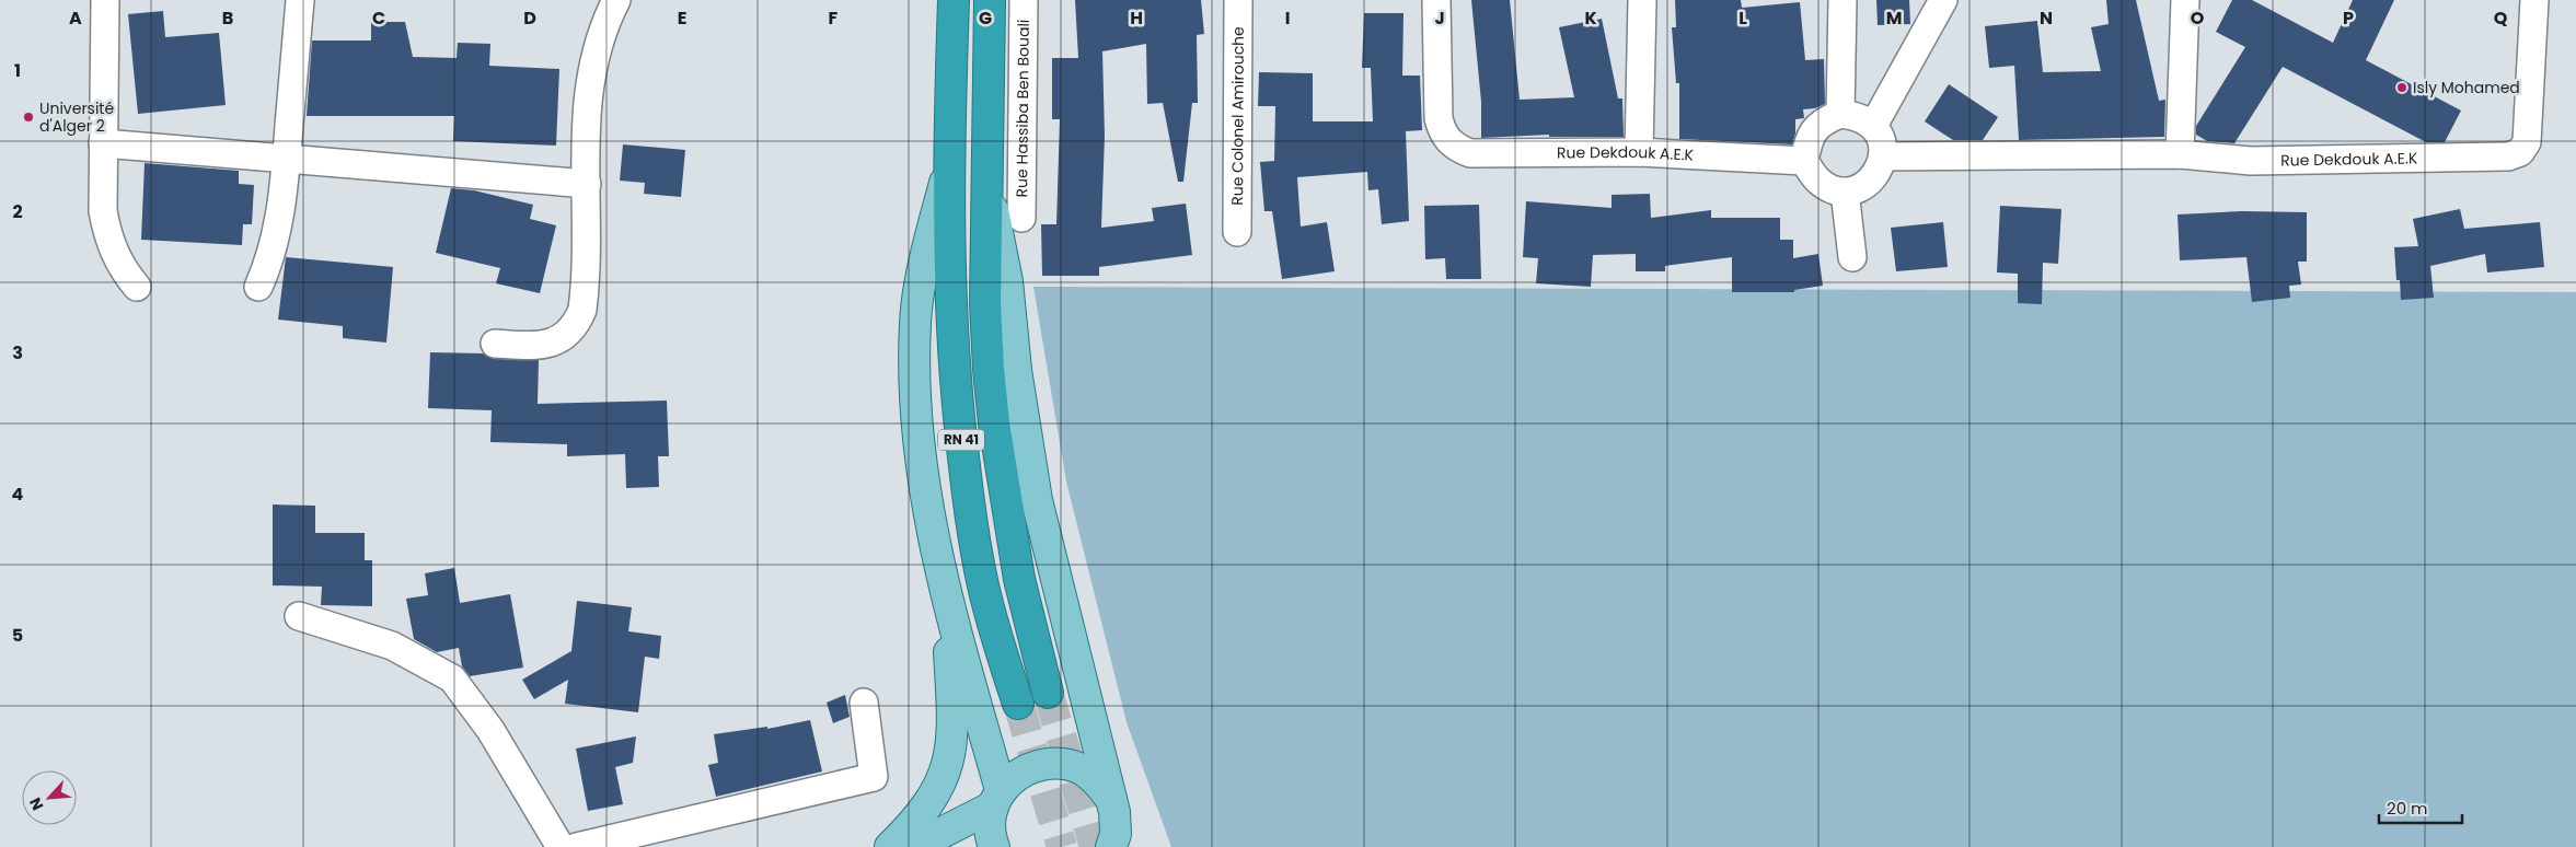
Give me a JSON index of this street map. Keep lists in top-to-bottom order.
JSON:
{
  "streets": {
    "highway": ["RN 41"],
    "street": ["Rue Hassiba Ben Bouali", "Rue Colonel Amirouche", "Rue Dekdouk A.E.K"]
  },
  "places": ["Isly Mohamed", "Université d'Alger 2"],
  "scale_bar": "20 m",
  "north": "bottom left",
  "grid": {
    "columns": [
      "A",
      "B",
      "C",
      "D",
      "E",
      "F",
      "G",
      "H",
      "I",
      "J",
      "K",
      "L",
      "M",
      "N",
      "O",
      "P",
      "Q"
    ],
    "rows": [
      "1",
      "2",
      "3",
      "4",
      "5"
    ]
  }
}
